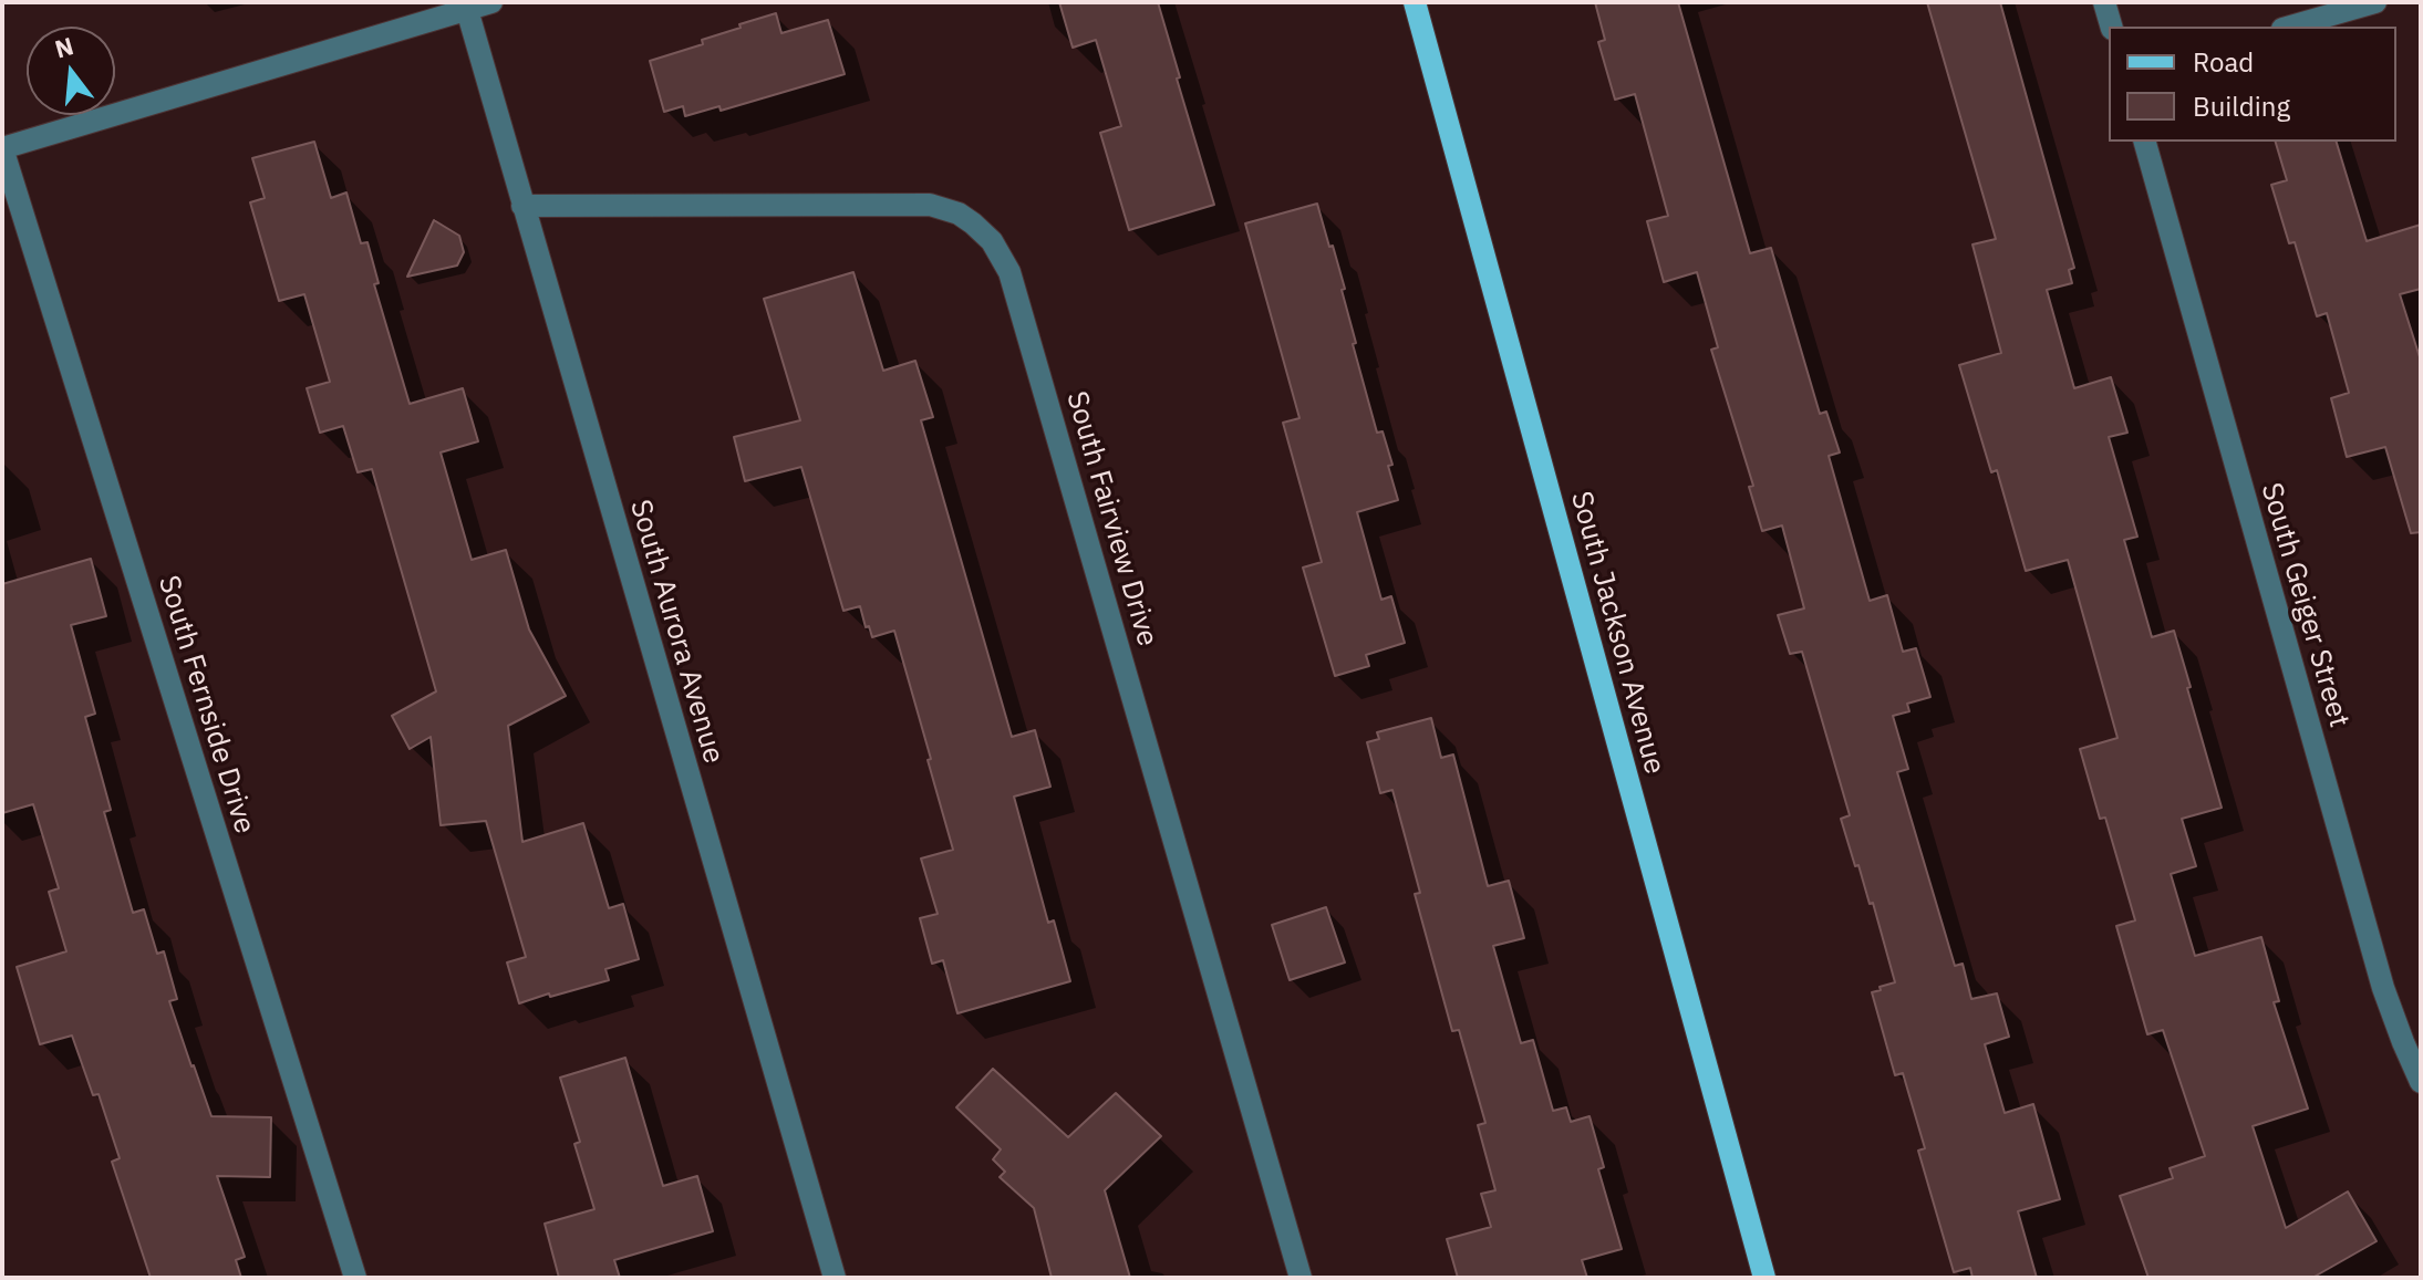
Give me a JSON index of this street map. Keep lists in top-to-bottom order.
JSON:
{
  "streets": {
    "main road": ["South Jackson Avenue"],
    "street": [
      "South Fairview Drive",
      "South Geiger Street",
      "South Aurora Avenue",
      "South Fernside Drive"
    ]
  },
  "crossings": [
    ["South Fairview Drive", "South Aurora Avenue"]
  ],
  "legend": ["Road", "Building"],
  "north": "top"
}
